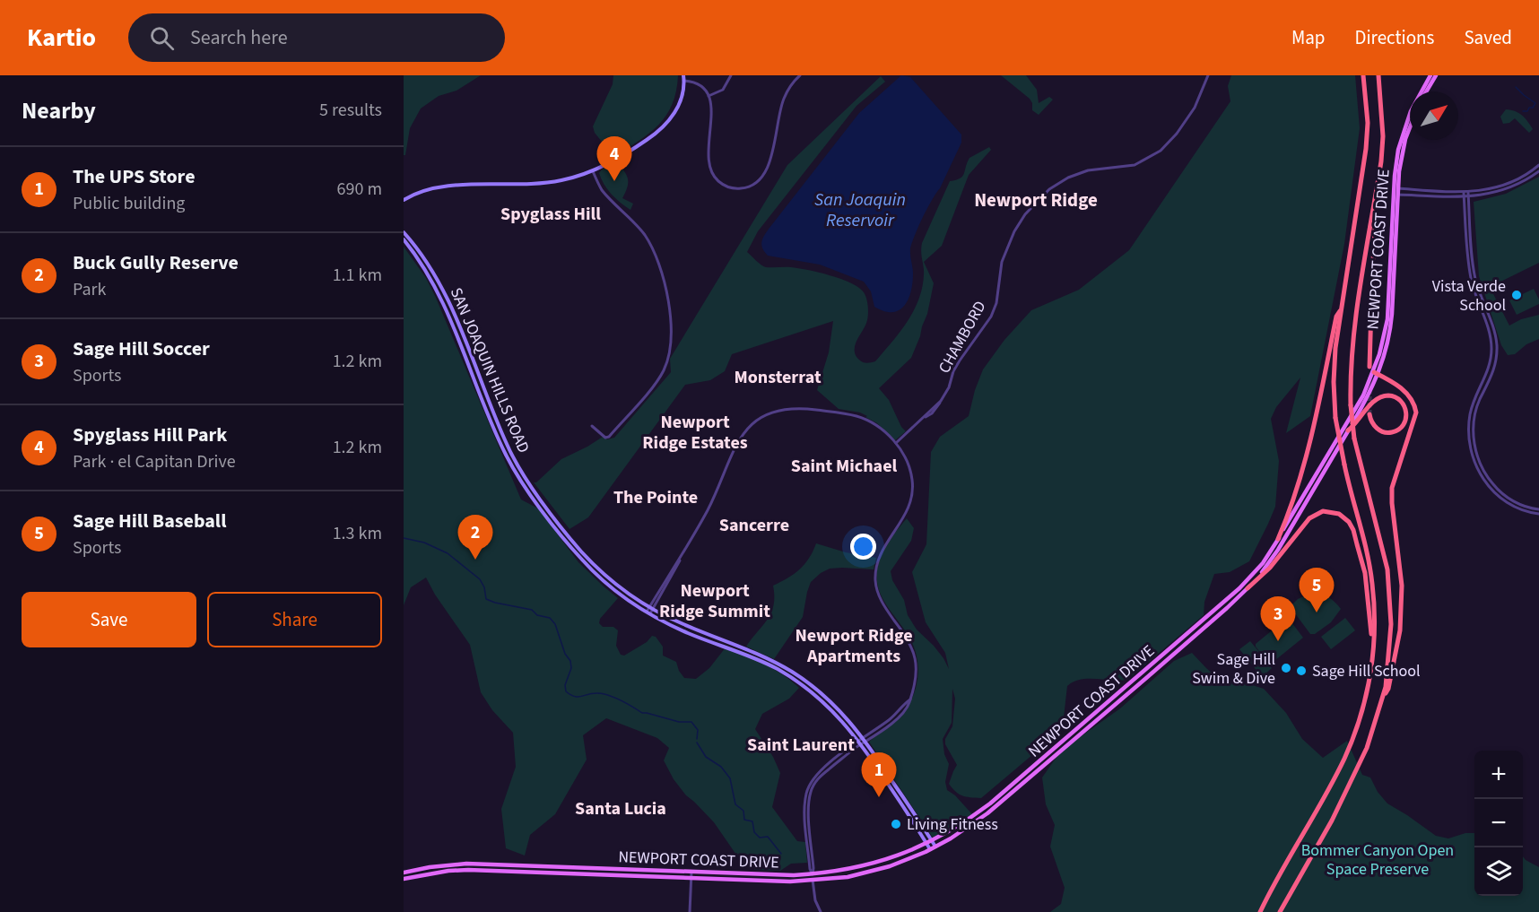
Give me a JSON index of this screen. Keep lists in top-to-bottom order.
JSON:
{
  "streets": {
    "main road": ["NEWPORT COAST DRIVE", "SAN JOAQUIN HILLS ROAD"],
    "street": ["CHAMBORD"]
  },
  "crossings": [
    ["NEWPORT COAST DRIVE", "SAN JOAQUIN HILLS ROAD"]
  ],
  "districts": [
    "Newport Ridge",
    "Spyglass Hill",
    "Monsterrat",
    "Newport Ridge Estates",
    "Saint Michael",
    "The Pointe",
    "Sancerre",
    "Newport Ridge Summit",
    "Newport Ridge Apartments",
    "Saint Laurent",
    "Santa Lucia"
  ],
  "water": ["San Joaquin Reservoir"],
  "parks": ["Bommer Canyon Open Space Preserve"],
  "places": [
    "Vista Verde School",
    "Sage Hill Swim & Dive",
    "Sage Hill School",
    "Living Fitness"
  ],
  "north": "top right",
  "page": {
    "header": "Kartio",
    "search": "Search here",
    "nav": ["Map", "Directions", "Saved"],
    "heading": ["Nearby", "5 results"],
    "pins": [
      "4",
      "2",
      "5",
      "3",
      "1"
    ],
    "list": [
      {
        "mark": "1",
        "name": "The UPS Store",
        "note": "Public building",
        "value": "690 m"
      },
      {
        "mark": "2",
        "name": "Buck Gully Reserve",
        "note": "Park",
        "value": "1.1 km"
      },
      {
        "mark": "3",
        "name": "Sage Hill Soccer",
        "note": "Sports",
        "value": "1.2 km"
      },
      {
        "mark": "4",
        "name": "Spyglass Hill Park",
        "note": "Park · el Capitan Drive",
        "value": "1.2 km"
      },
      {
        "mark": "5",
        "name": "Sage Hill Baseball",
        "note": "Sports",
        "value": "1.3 km"
      }
    ],
    "buttons": ["Save", "Share"],
    "map_buttons": ["+", "−"]
  }
}
